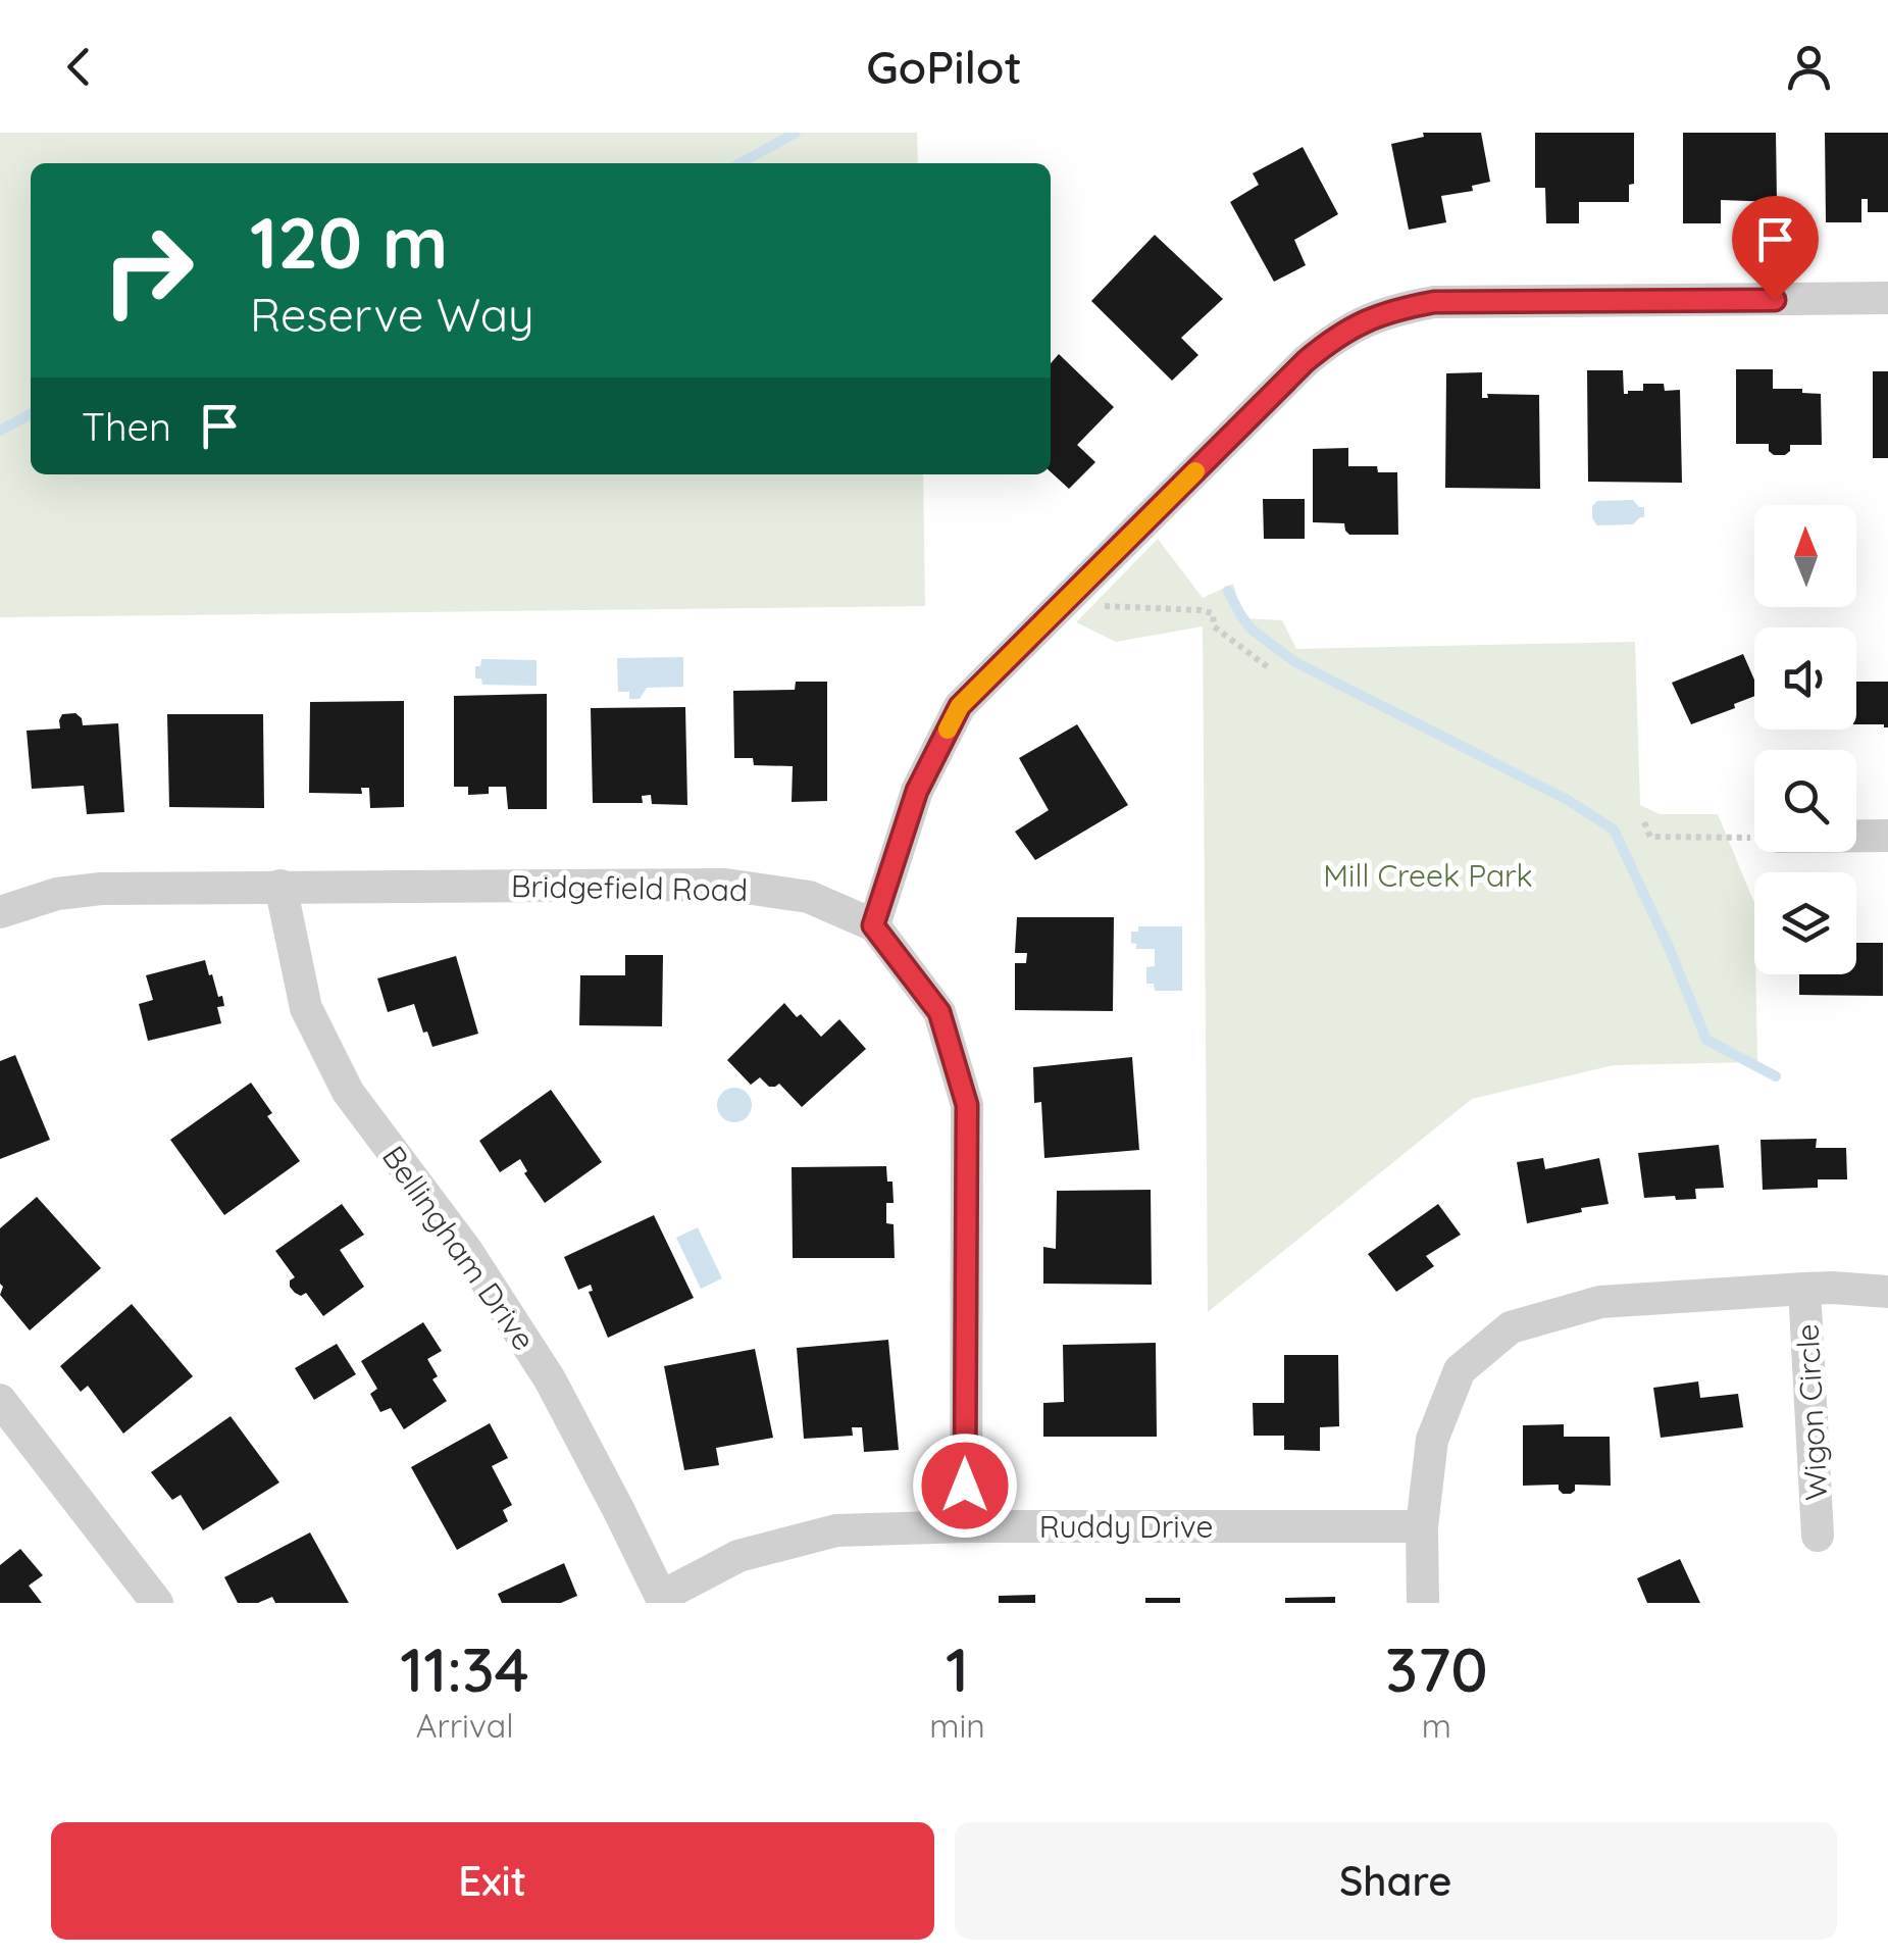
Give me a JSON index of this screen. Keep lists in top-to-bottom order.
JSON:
{
  "streets": {
    "street": [
      "Bridgefield Road",
      "Bellingham Drive",
      "Wigon Circle",
      "Ruddy Drive"
    ]
  },
  "crossings": [
    ["Bridgefield Road", "Bellingham Drive"],
    ["Bridgefield Road", "Ruddy Drive"],
    ["Bellingham Drive", "Ruddy Drive"]
  ],
  "parks": ["Mill Creek Park"],
  "north": "top",
  "page": {
    "header": "GoPilot",
    "turn": ["120 m", "Reserve Way"],
    "then": "Then",
    "eta": [
      "11:34",
      "Arrival",
      "1",
      "min",
      "370",
      "m"
    ],
    "buttons": ["Exit", "Share"]
  }
}
